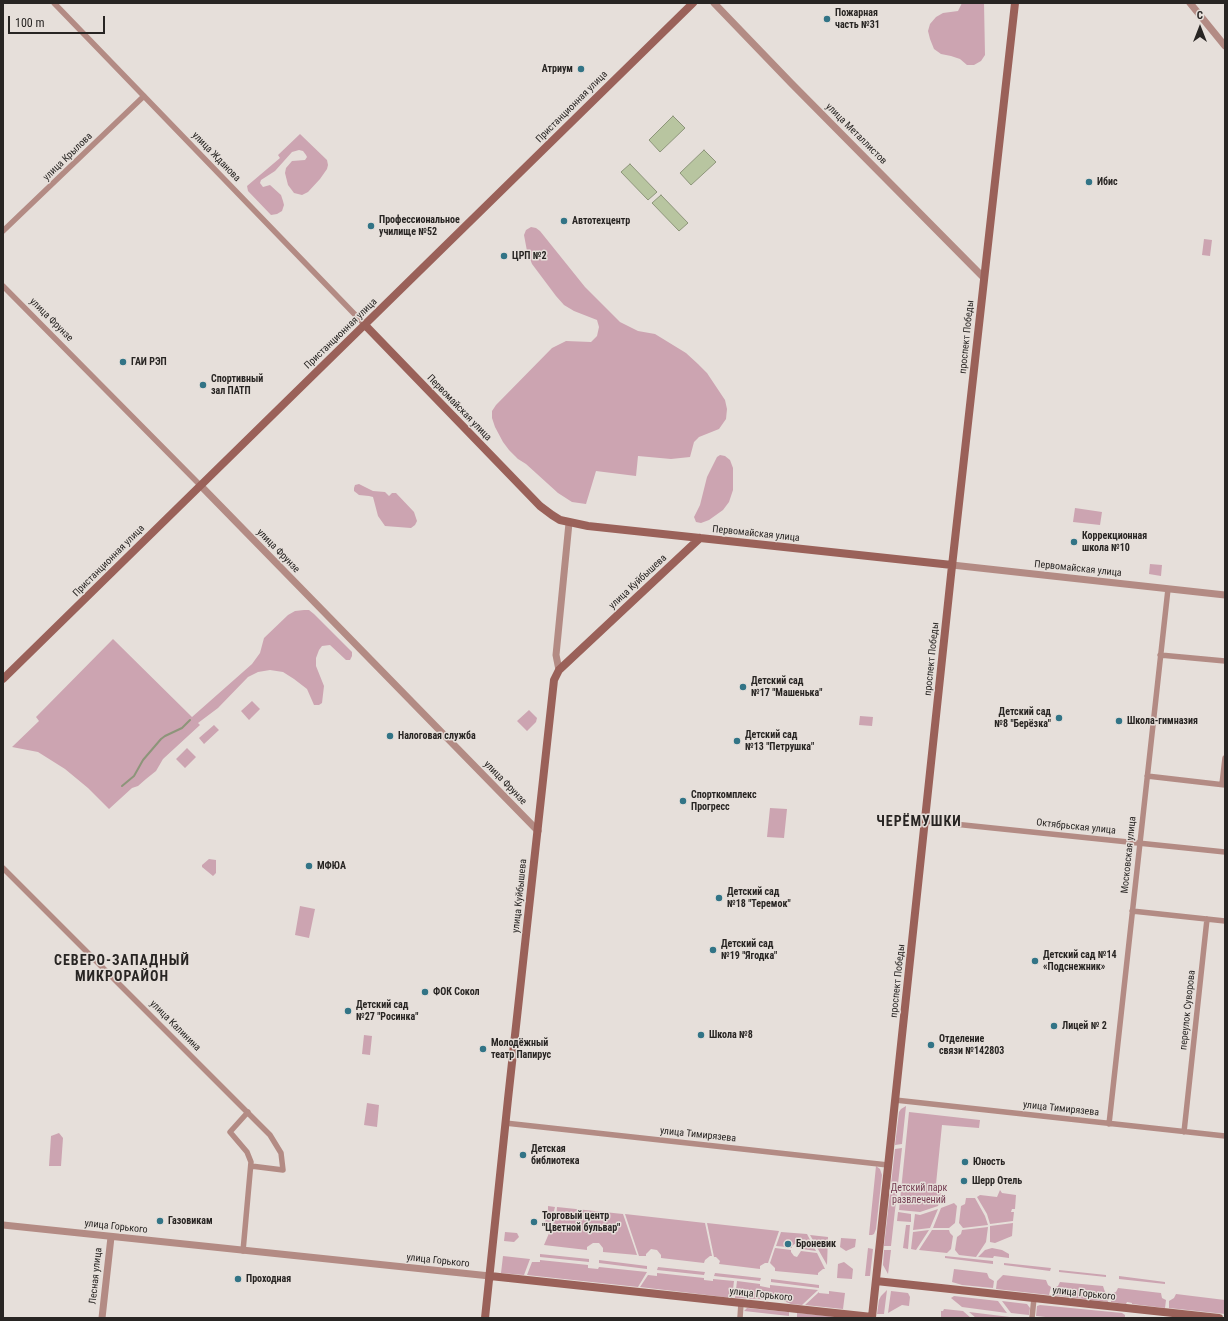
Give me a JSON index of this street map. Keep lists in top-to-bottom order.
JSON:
{
  "streets": {
    "main road": [
      "Пристанционная улица",
      "проспект Победы",
      "Первомайская улица",
      "улица Куйбышева",
      "улица Горького"
    ],
    "street": [
      "улица Металлистов",
      "улица Крылова",
      "улица Жданова",
      "улица Фрунзе",
      "Октябрьская улица",
      "Московская улица",
      "переулок Суворова",
      "улица Калинина",
      "улица Тимирязева",
      "Лесная улица"
    ]
  },
  "crossings": [
    ["Пристанционная улица", "улица Жданова"],
    ["Пристанционная улица", "улица Фрунзе"],
    ["Пристанционная улица", "Первомайская улица"],
    ["улица Металлистов", "проспект Победы"],
    ["улица Крылова", "улица Жданова"],
    ["улица Жданова", "Первомайская улица"],
    ["улица Фрунзе", "улица Куйбышева"],
    ["проспект Победы", "Первомайская улица"],
    ["проспект Победы", "Октябрьская улица"],
    ["проспект Победы", "улица Тимирязева"],
    ["проспект Победы", "улица Горького"],
    ["Первомайская улица", "улица Куйбышева"],
    ["Первомайская улица", "Московская улица"],
    ["улица Куйбышева", "улица Тимирязева"],
    ["улица Куйбышева", "улица Горького"],
    ["Октябрьская улица", "Московская улица"],
    ["Московская улица", "улица Тимирязева"],
    ["переулок Суворова", "улица Тимирязева"],
    ["улица Горького", "Лесная улица"]
  ],
  "districts": ["ЧЕРЁМУШКИ", "СЕВЕРО-ЗАПАДНЫЙ МИКРОРАЙОН"],
  "parks": ["Детский парк развлечений"],
  "places": [
    "Пожарная часть №31",
    "Атриум",
    "Ибис",
    "Автотехцентр",
    "Профессиональное училище №52",
    "ЦРП №2",
    "ГАИ РЭП",
    "Спортивный зал ПАТП",
    "Коррекционная школа №10",
    "Детский сад №17 \"Машенька\"",
    "Детский сад №8 \"Берёзка\"",
    "Школа-гимназия",
    "Налоговая служба",
    "Детский сад №13 \"Петрушка\"",
    "Спорткомплекс Прогресс",
    "МФЮА",
    "Детский сад №18 \"Теремок\"",
    "Детский сад №19 \"Ягодка\"",
    "Детский сад №14 «Подснежник»",
    "ФОК Сокол",
    "Детский сад №27 \"Росинка\"",
    "Лицей № 2",
    "Школа №8",
    "Отделение связи №142803",
    "Молодёжный театр Папирус",
    "Детская библиотека",
    "Юность",
    "Шерр Отель",
    "Газовикам",
    "Торговый центр \"Цветной бульвар\"",
    "Броневик",
    "Проходная"
  ],
  "scale_bar": "100 m",
  "north": "top"
}
